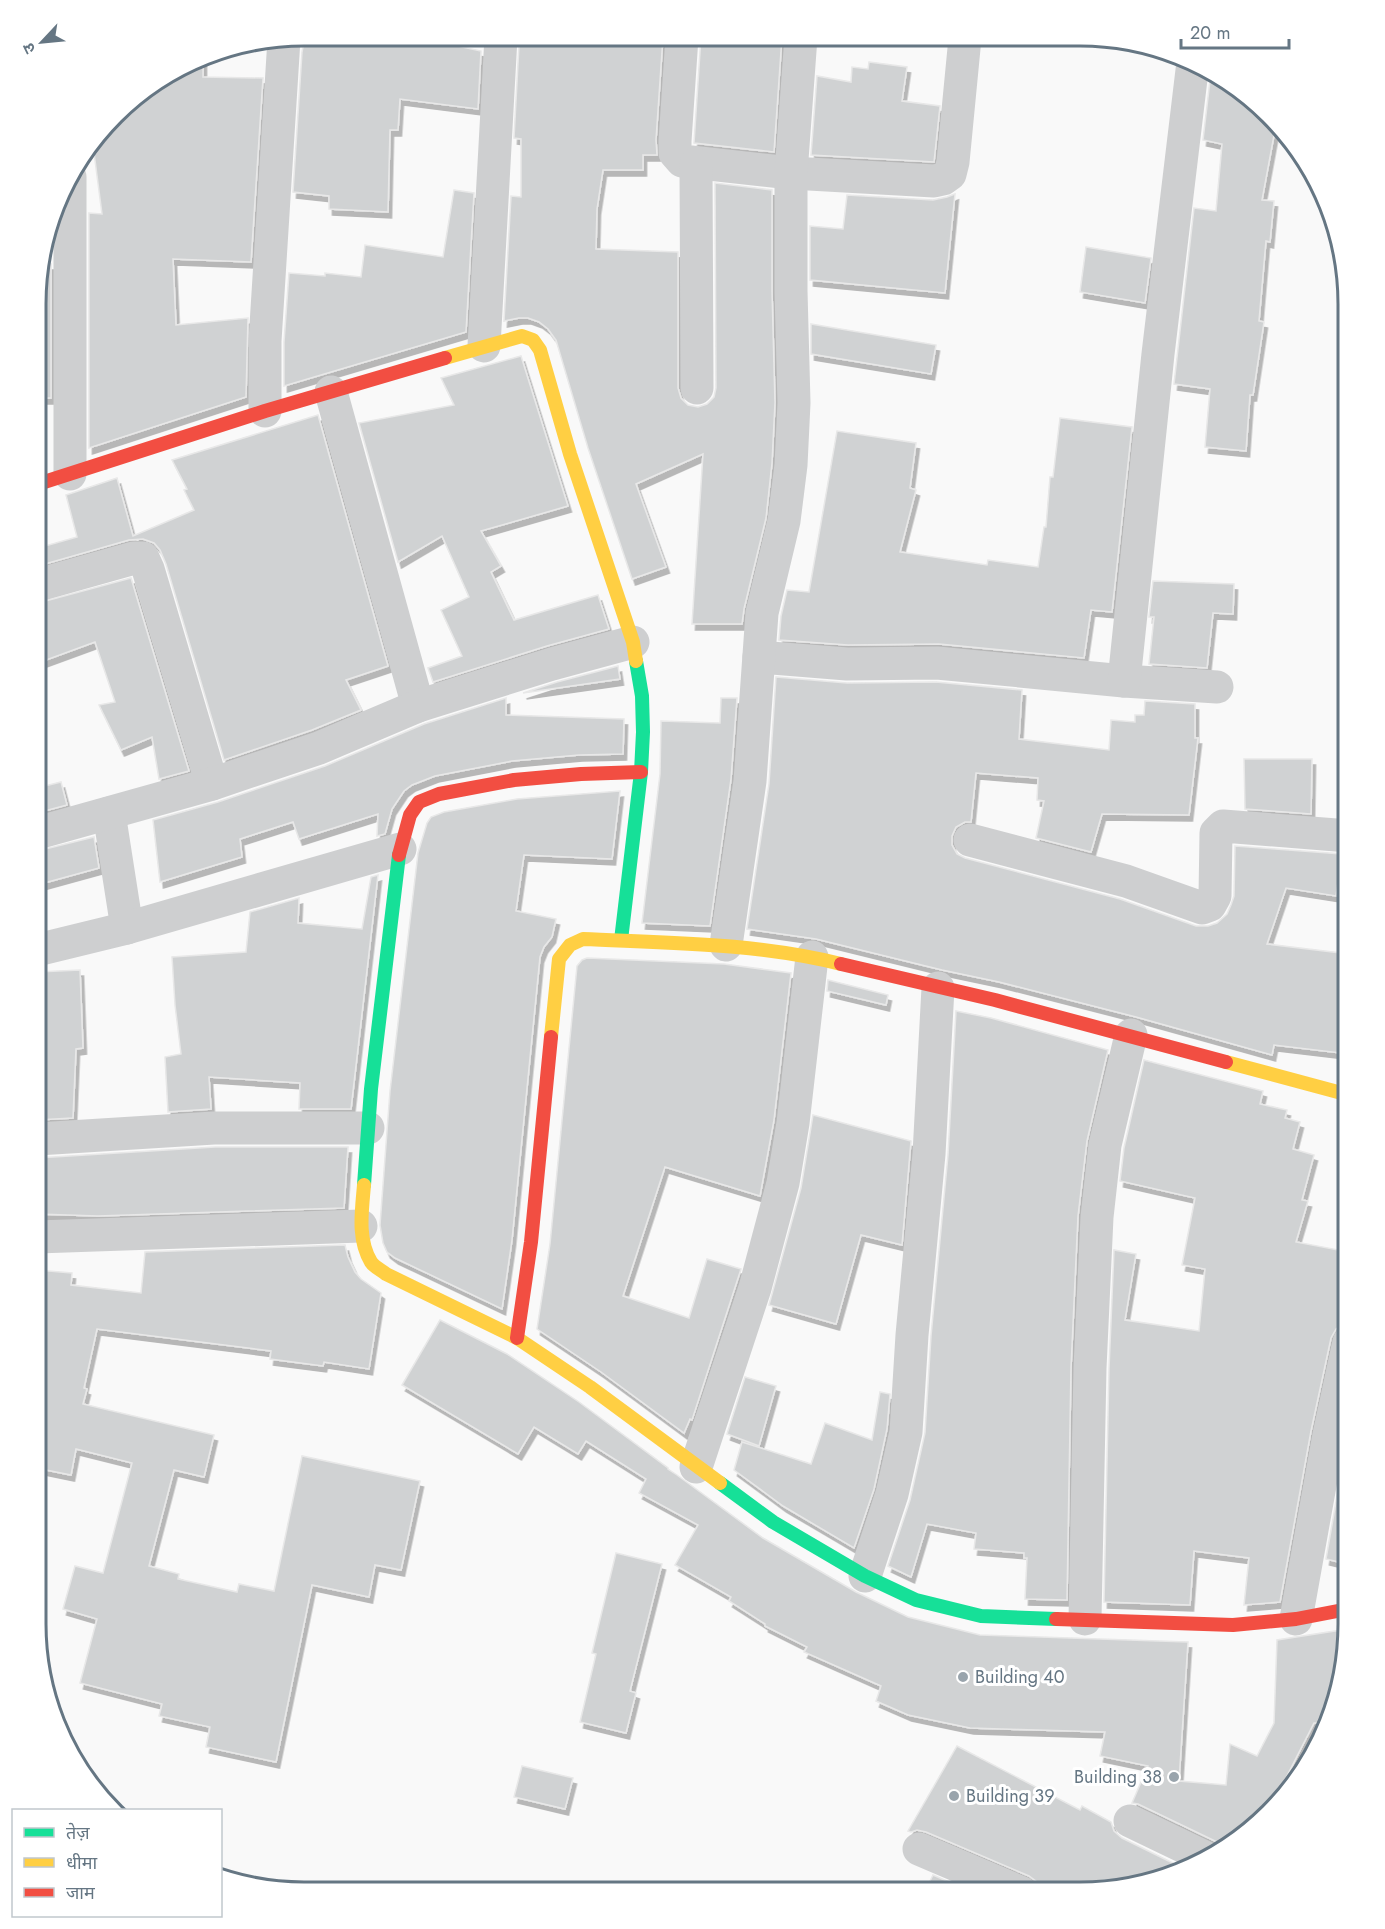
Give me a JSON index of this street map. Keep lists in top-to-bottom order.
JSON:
{
  "places": ["Building 40", "Building 38", "Building 39"],
  "legend": ["तेज़", "धीमा", "जाम"],
  "scale_bar": "20 m",
  "north": "bottom left"
}
